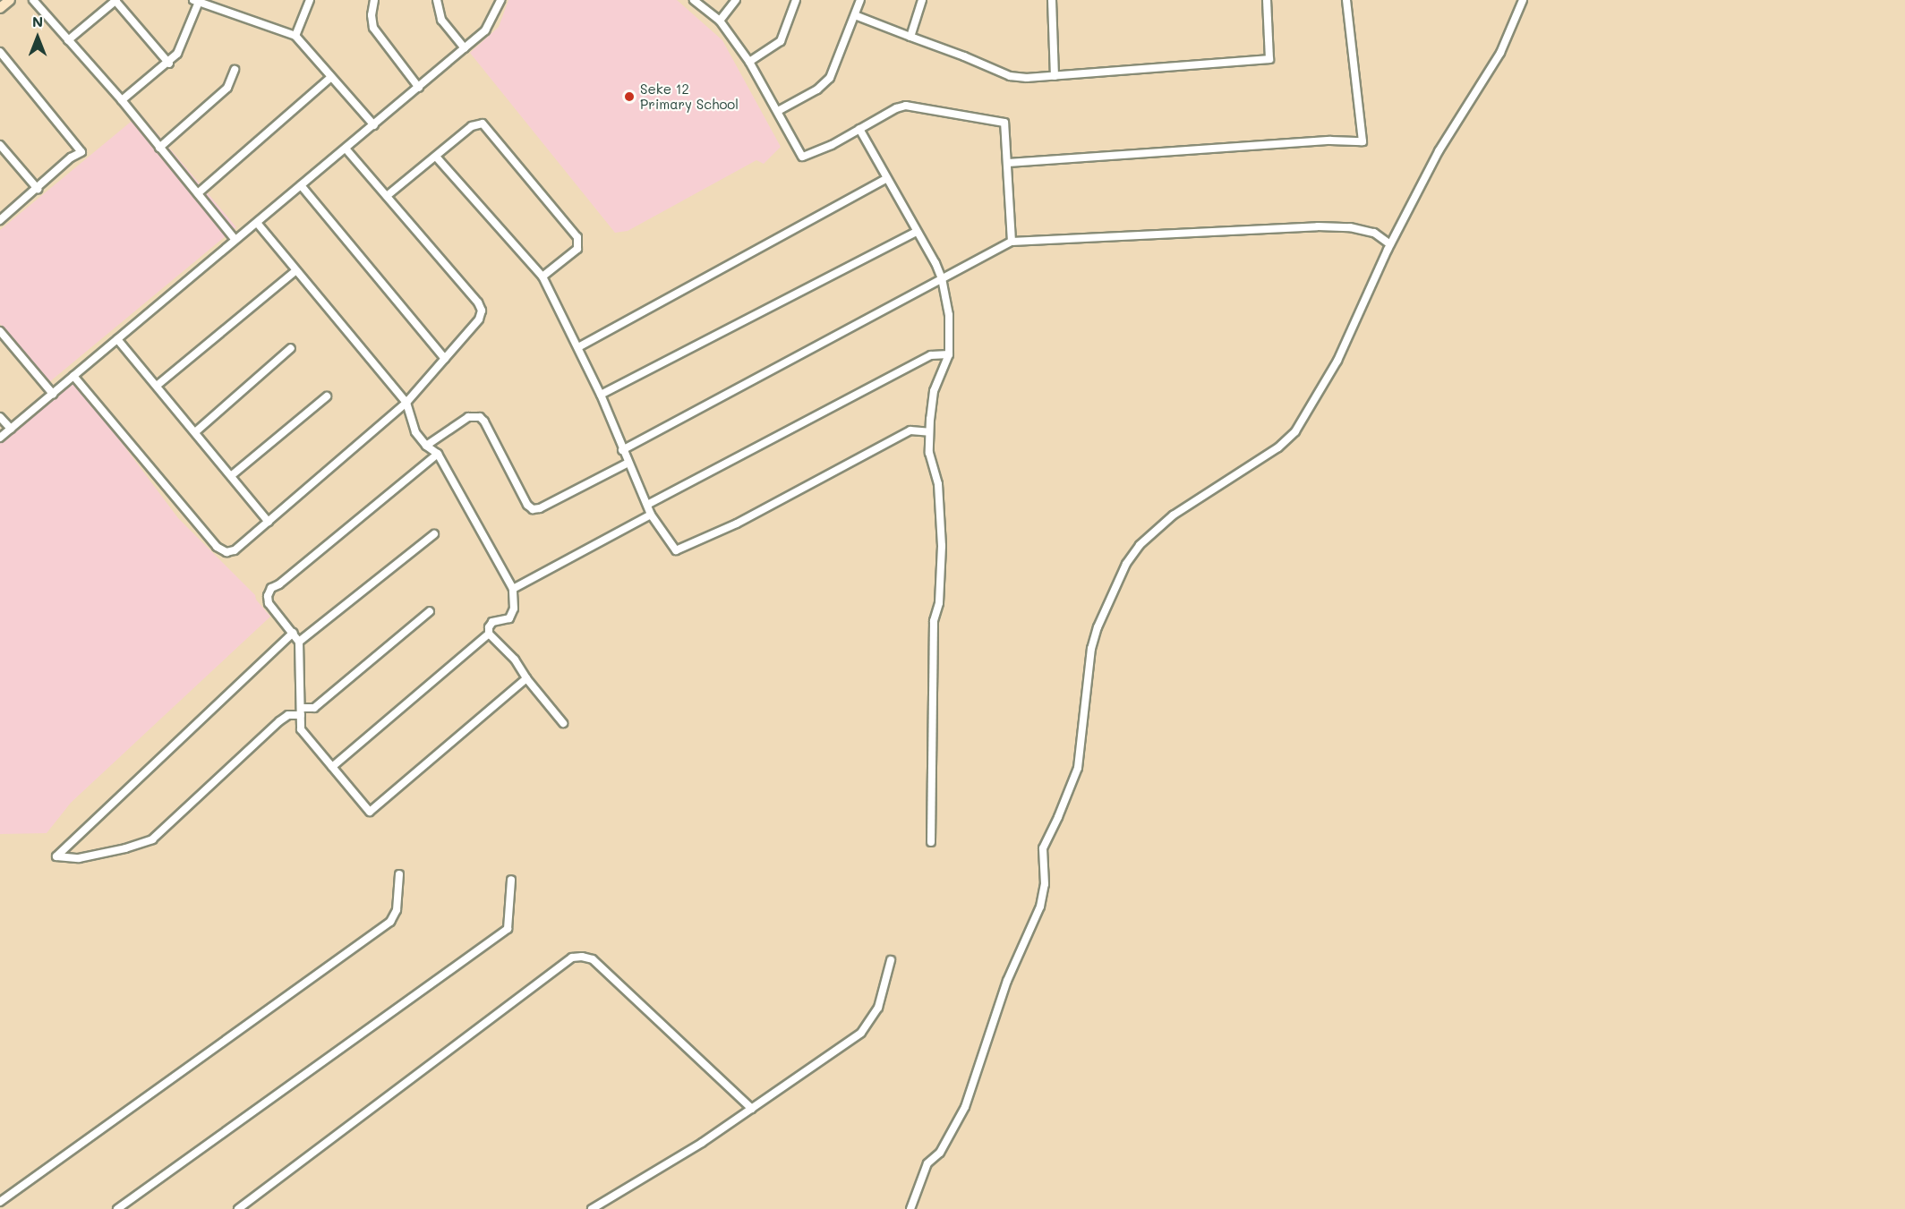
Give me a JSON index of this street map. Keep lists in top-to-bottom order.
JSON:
{
  "places": ["Seke 12 Primary School"],
  "north": "top"
}
